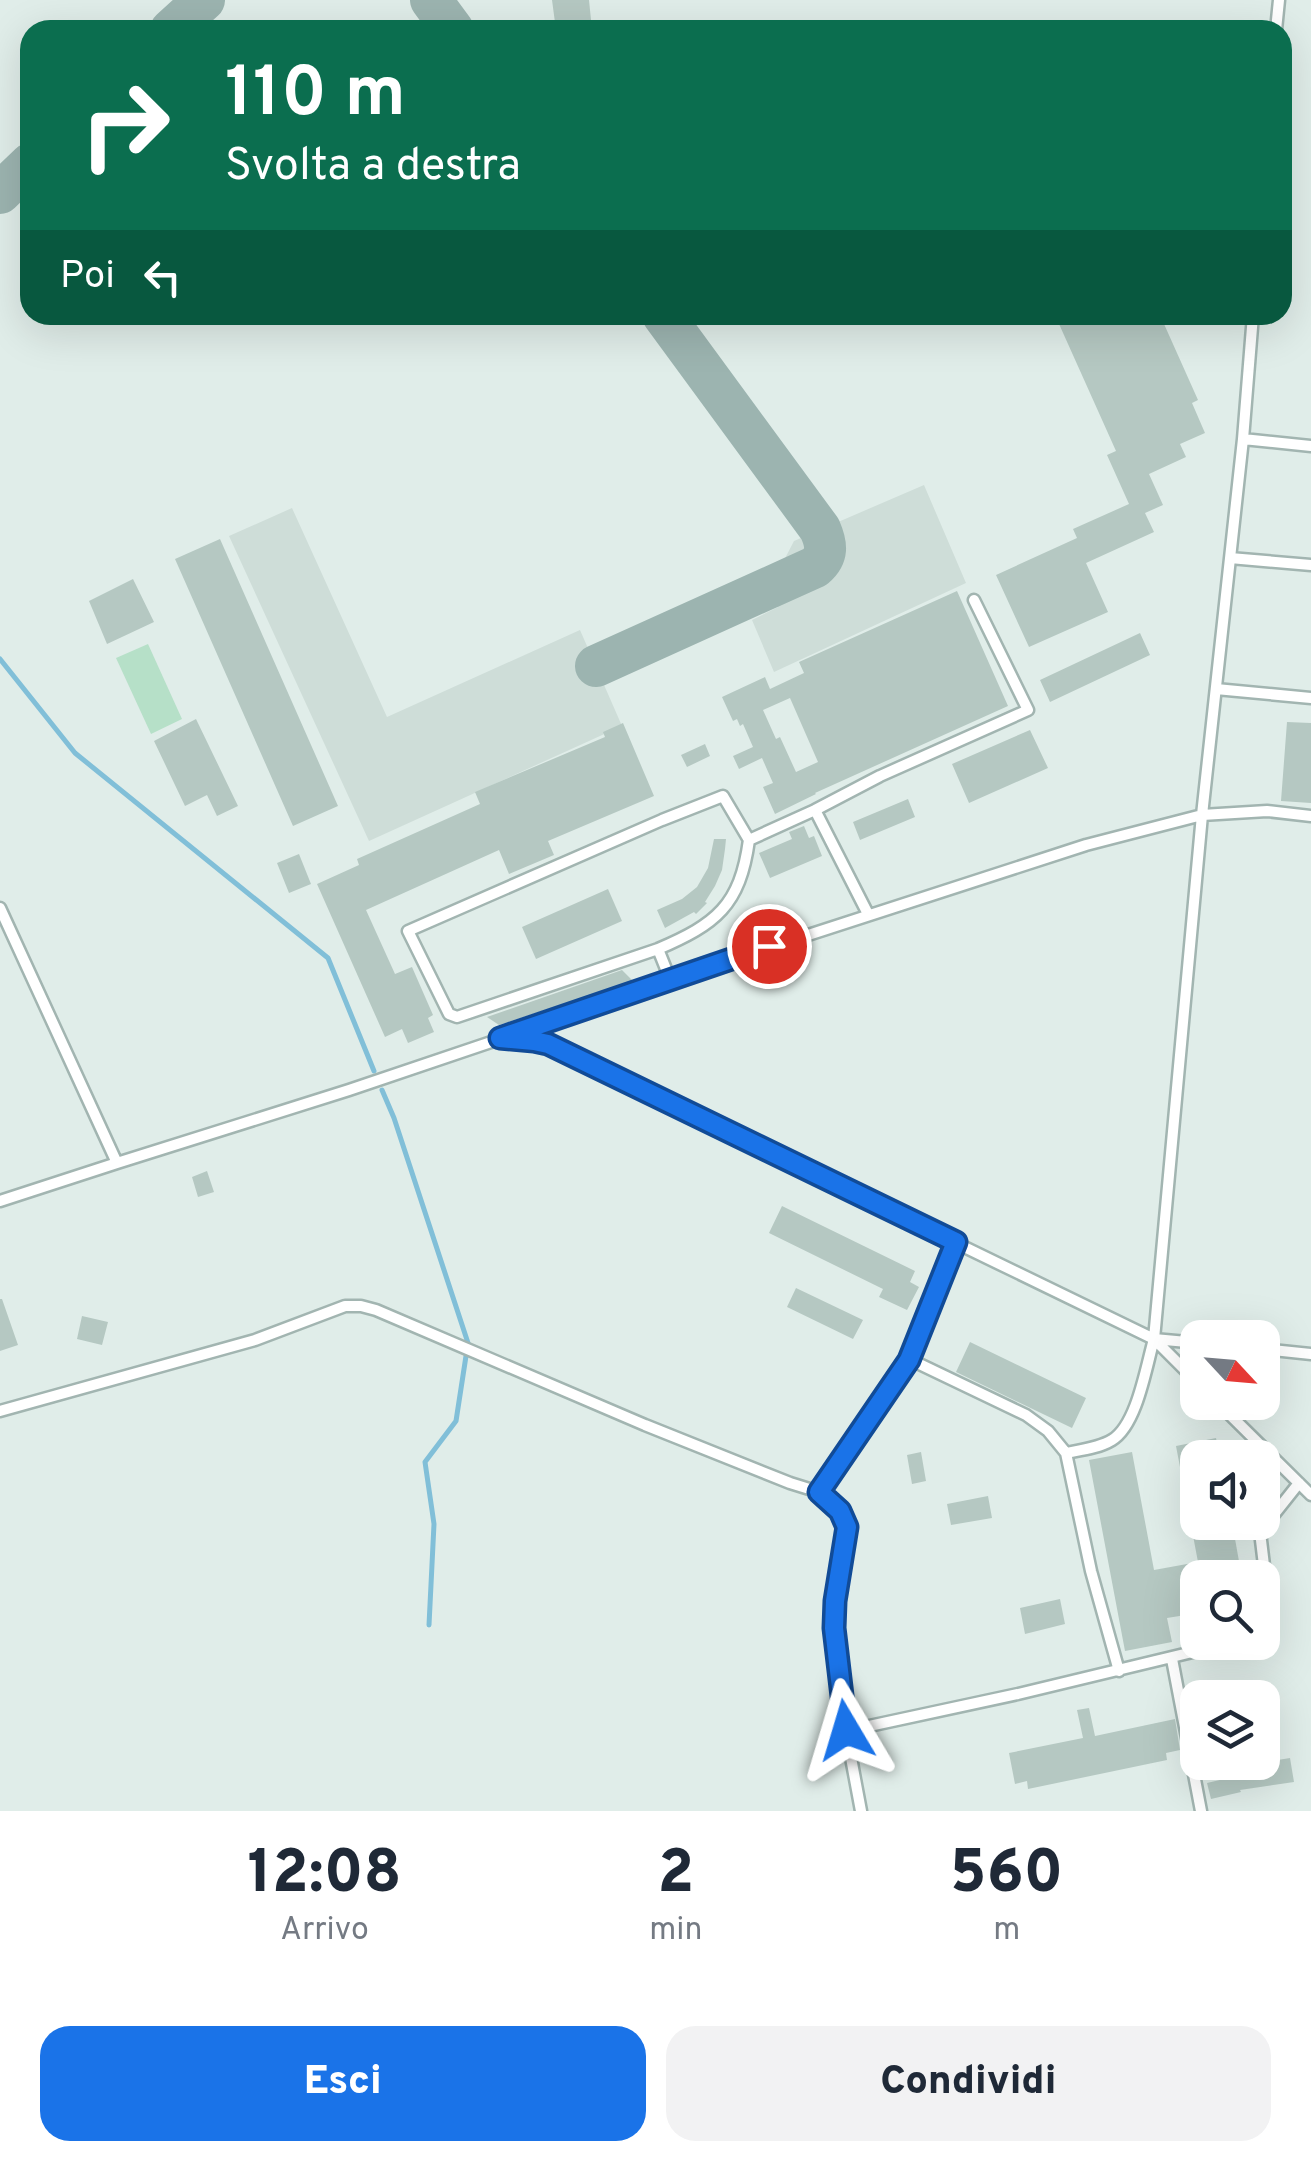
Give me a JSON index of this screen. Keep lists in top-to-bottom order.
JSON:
{
  "north": "bottom right",
  "page": {
    "turn": ["110 m", "Svolta a destra"],
    "then": "Poi",
    "eta": [
      "12:08",
      "Arrivo",
      "2",
      "min",
      "560",
      "m"
    ],
    "buttons": ["Esci", "Condividi"]
  }
}
